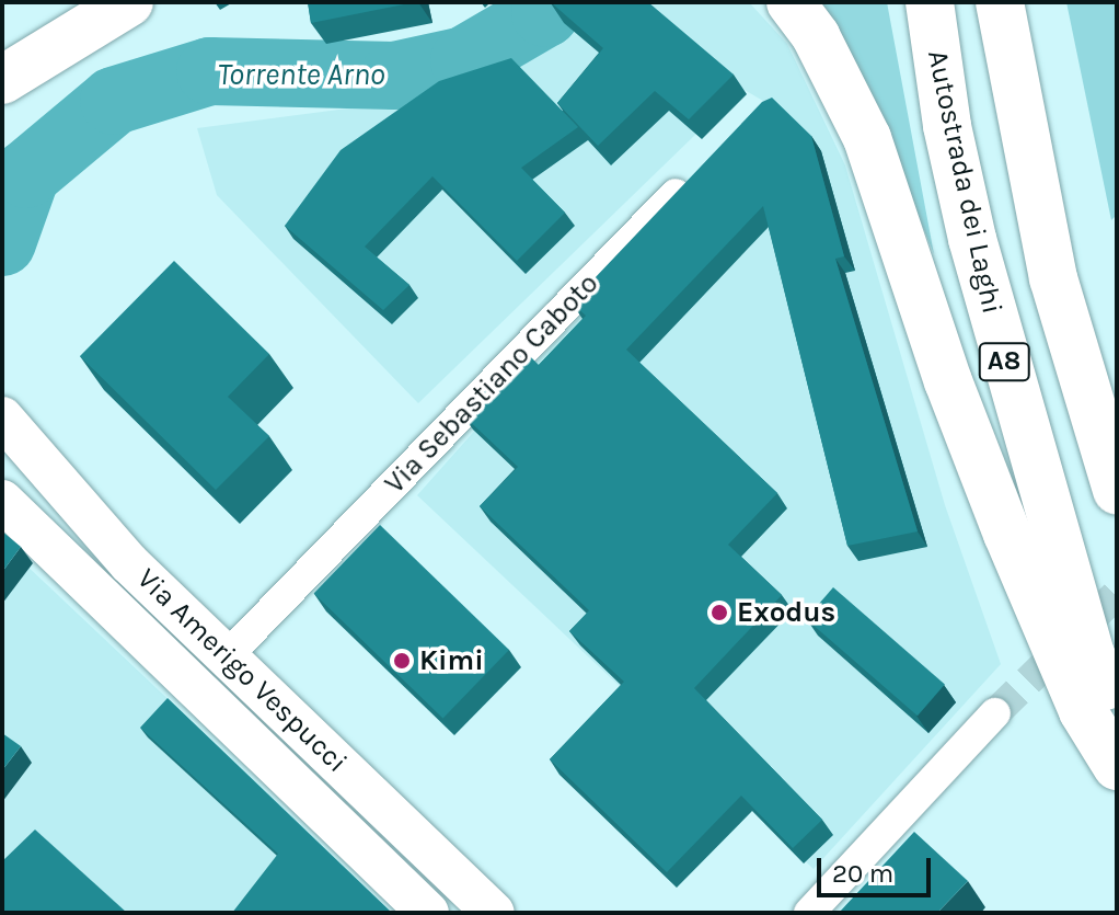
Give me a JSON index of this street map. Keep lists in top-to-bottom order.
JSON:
{
  "streets": {
    "highway": ["Autostrada dei Laghi", "A8"],
    "main road": ["Via Amerigo Vespucci"],
    "street": ["Via Sebastiano Caboto"]
  },
  "crossings": [
    ["Via Sebastiano Caboto", "Via Amerigo Vespucci"]
  ],
  "water": ["Torrente Arno"],
  "places": ["Exodus", "Kimi"],
  "scale_bar": "20 m"
}
